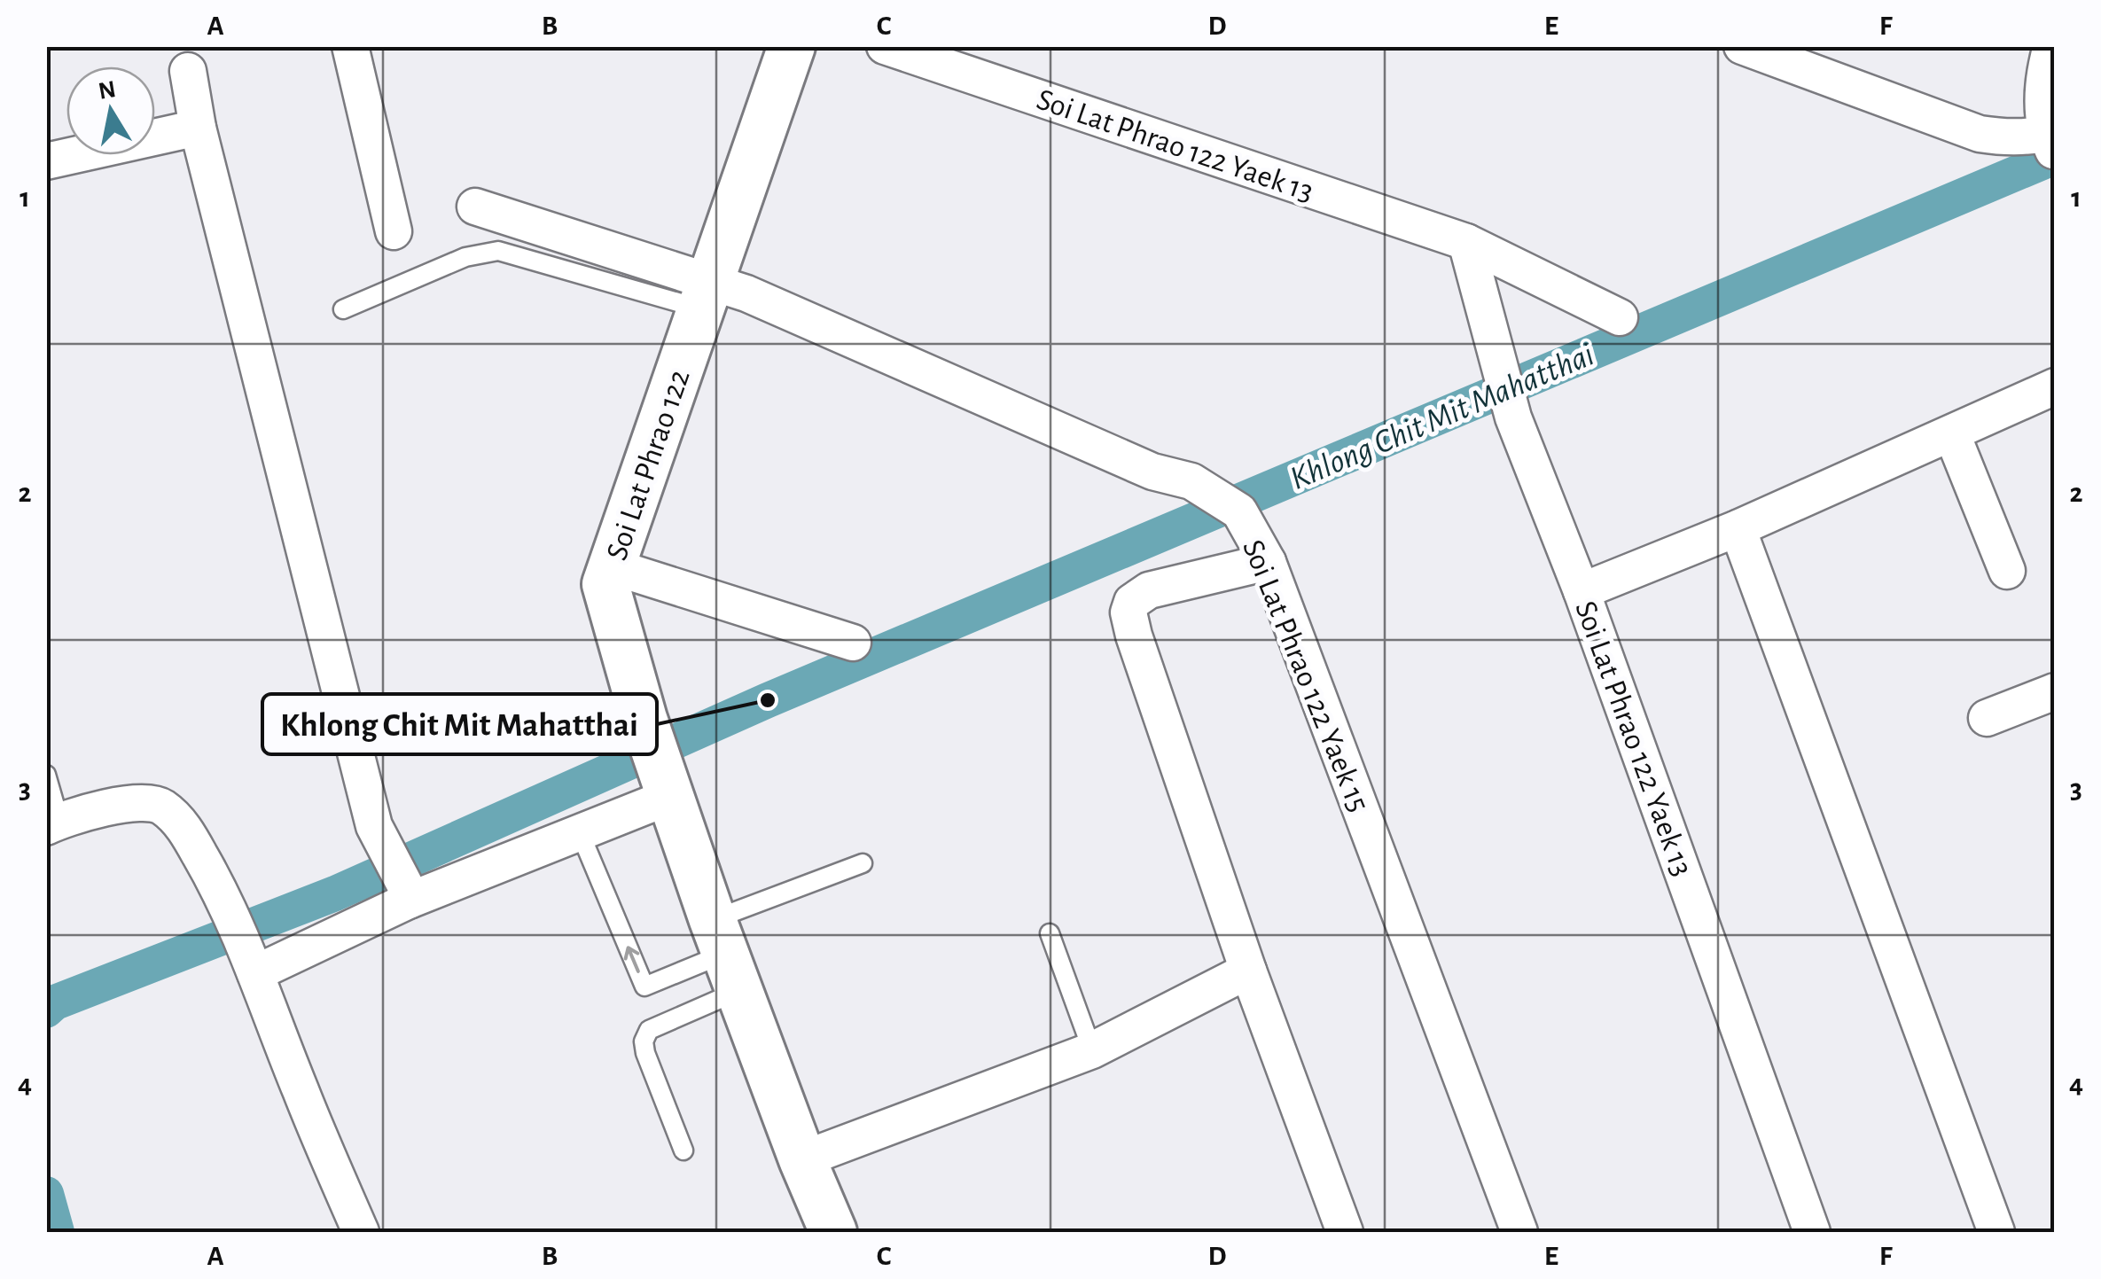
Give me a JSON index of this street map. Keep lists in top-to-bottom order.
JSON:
{
  "streets": {
    "street": ["Soi Lat Phrao 122 Yaek 13", "Soi Lat Phrao 122", "Soi Lat Phrao 122 Yaek 15"]
  },
  "crossings": [
    ["Soi Lat Phrao 122", "Soi Lat Phrao 122 Yaek 15"]
  ],
  "water": ["Khlong Chit Mit Mahatthai"],
  "places": ["Khlong Chit Mit Mahatthai"],
  "north": "top",
  "grid": {
    "columns": [
      "A",
      "B",
      "C",
      "D",
      "E",
      "F"
    ],
    "rows": [
      "1",
      "2",
      "3",
      "4"
    ]
  }
}
